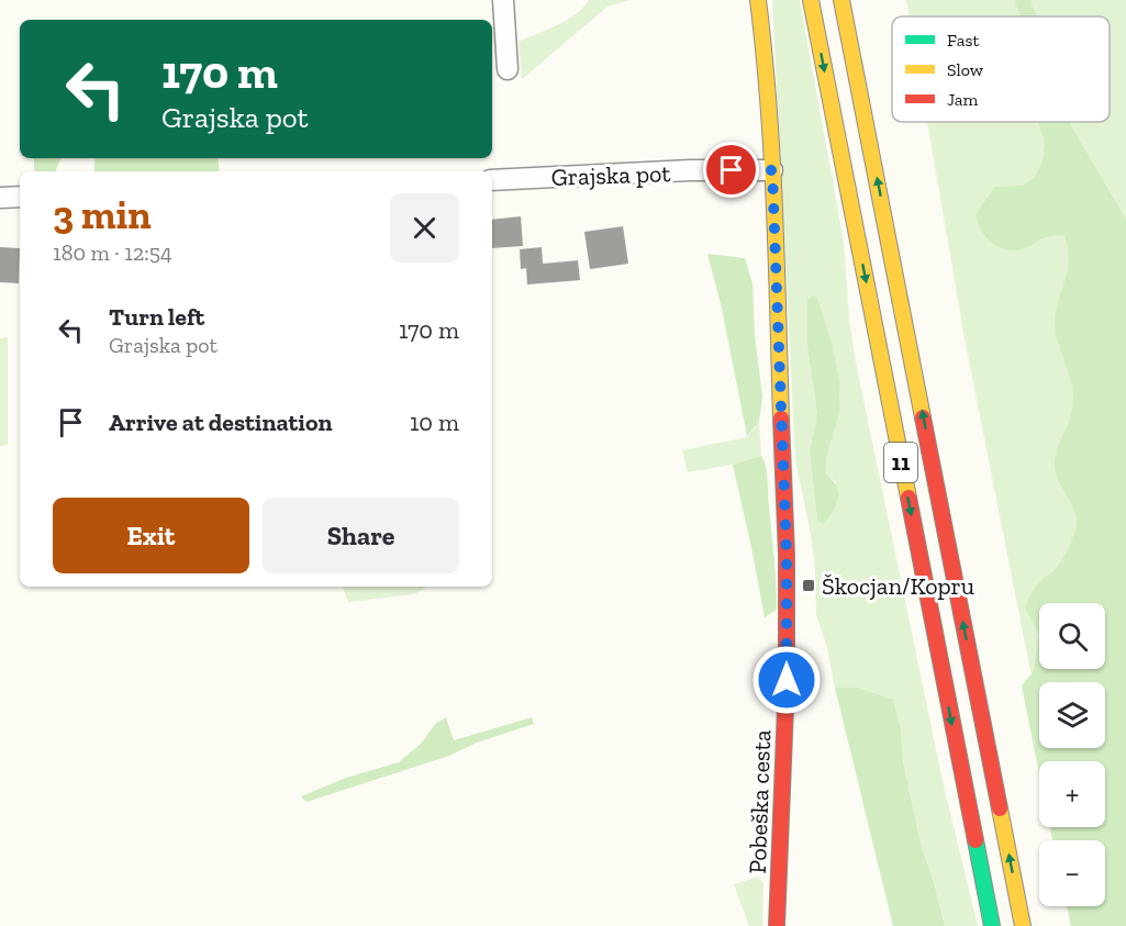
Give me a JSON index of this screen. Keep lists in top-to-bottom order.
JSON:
{
  "streets": {
    "main road": ["11", "Pobeška cesta"],
    "street": ["Grajska pot"]
  },
  "crossings": [
    ["Grajska pot", "Pobeška cesta"]
  ],
  "places": {
    "transit": ["Škocjan/Kopru"]
  },
  "legend": ["Fast", "Slow", "Jam"],
  "page": {
    "turn": ["170 m", "Grajska pot"],
    "heading": ["3 min", "180 m · 12:54"],
    "list": [
      {
        "name": "Turn left",
        "note": "Grajska pot",
        "value": "170 m"
      },
      {
        "name": "Arrive at destination",
        "value": "10 m"
      }
    ],
    "buttons": ["Exit", "Share"],
    "map_buttons": ["+", "−"]
  }
}
